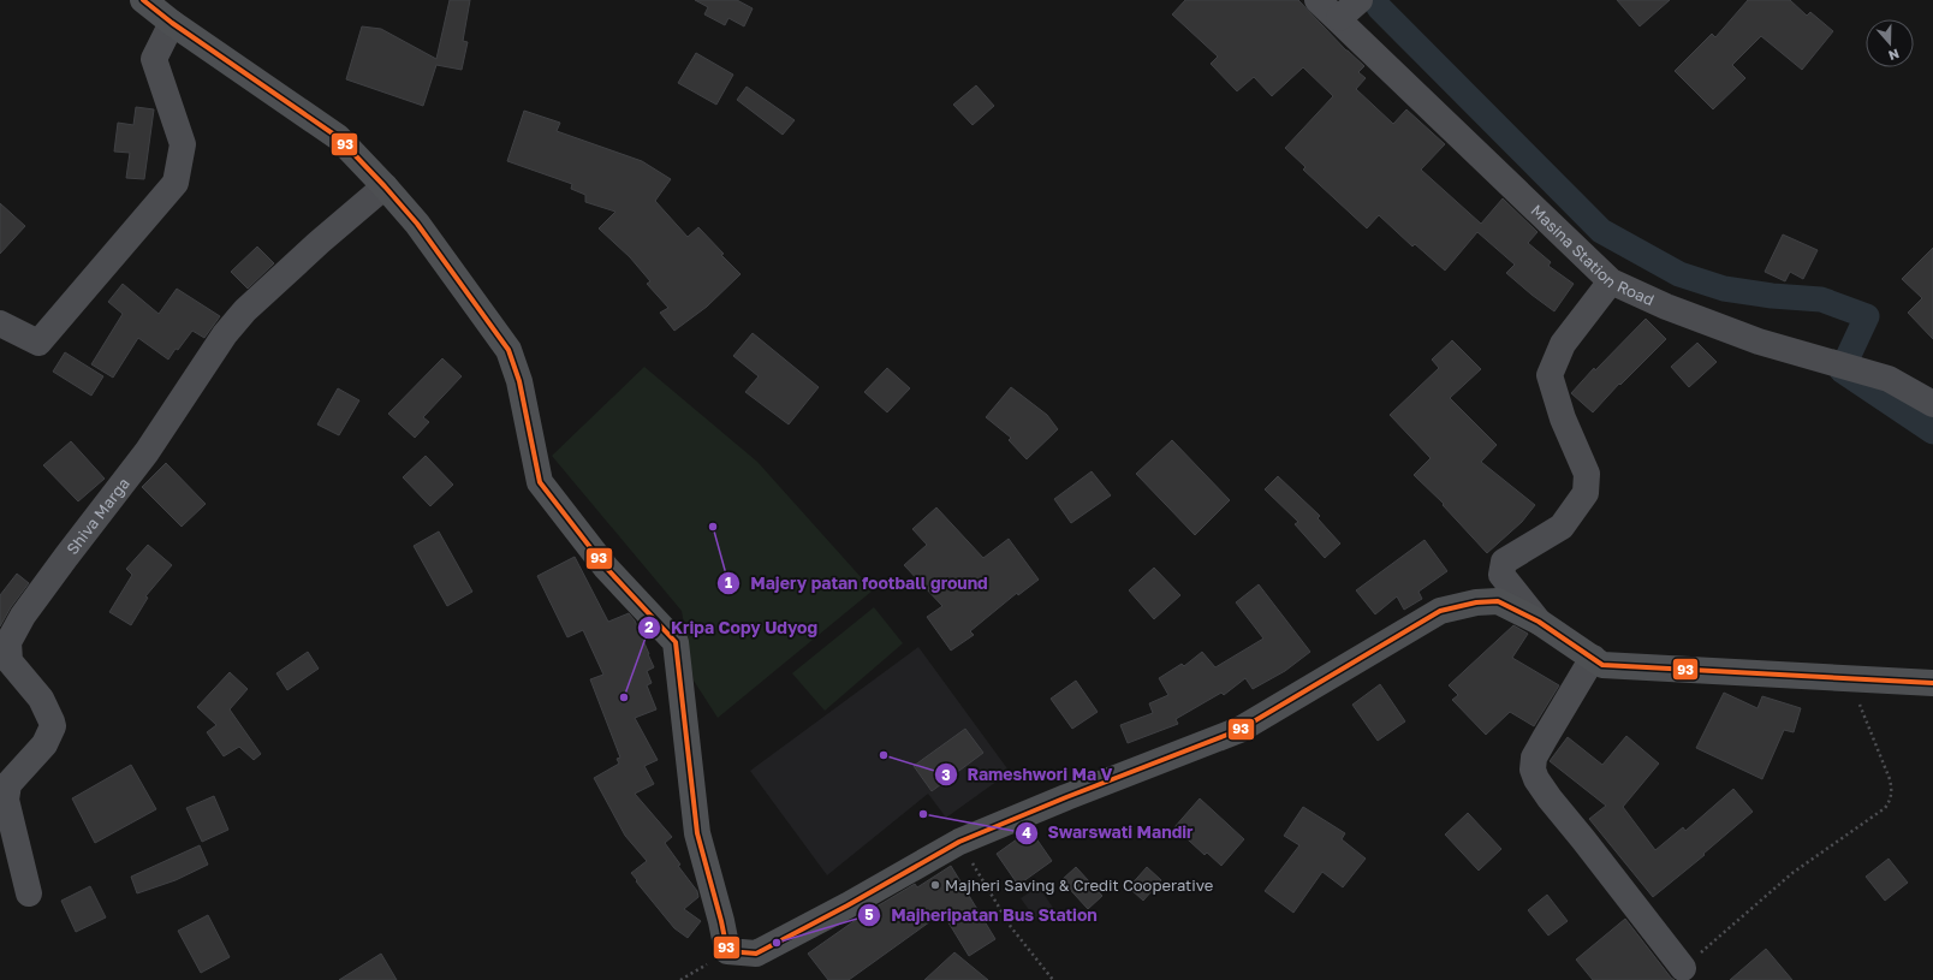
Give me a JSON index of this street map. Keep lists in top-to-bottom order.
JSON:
{
  "streets": {
    "street": ["Masina Station Road", "Shiva Marga"]
  },
  "places": [
    "Majery patan football ground",
    "Kripa Copy Udyog",
    "Rameshwori Ma V",
    "Swarswati Mandir",
    "Majheri Saving & Credit Cooperative",
    "Majheripatan Bus Station"
  ],
  "lines": ["transit line 93"],
  "north": "bottom"
}
